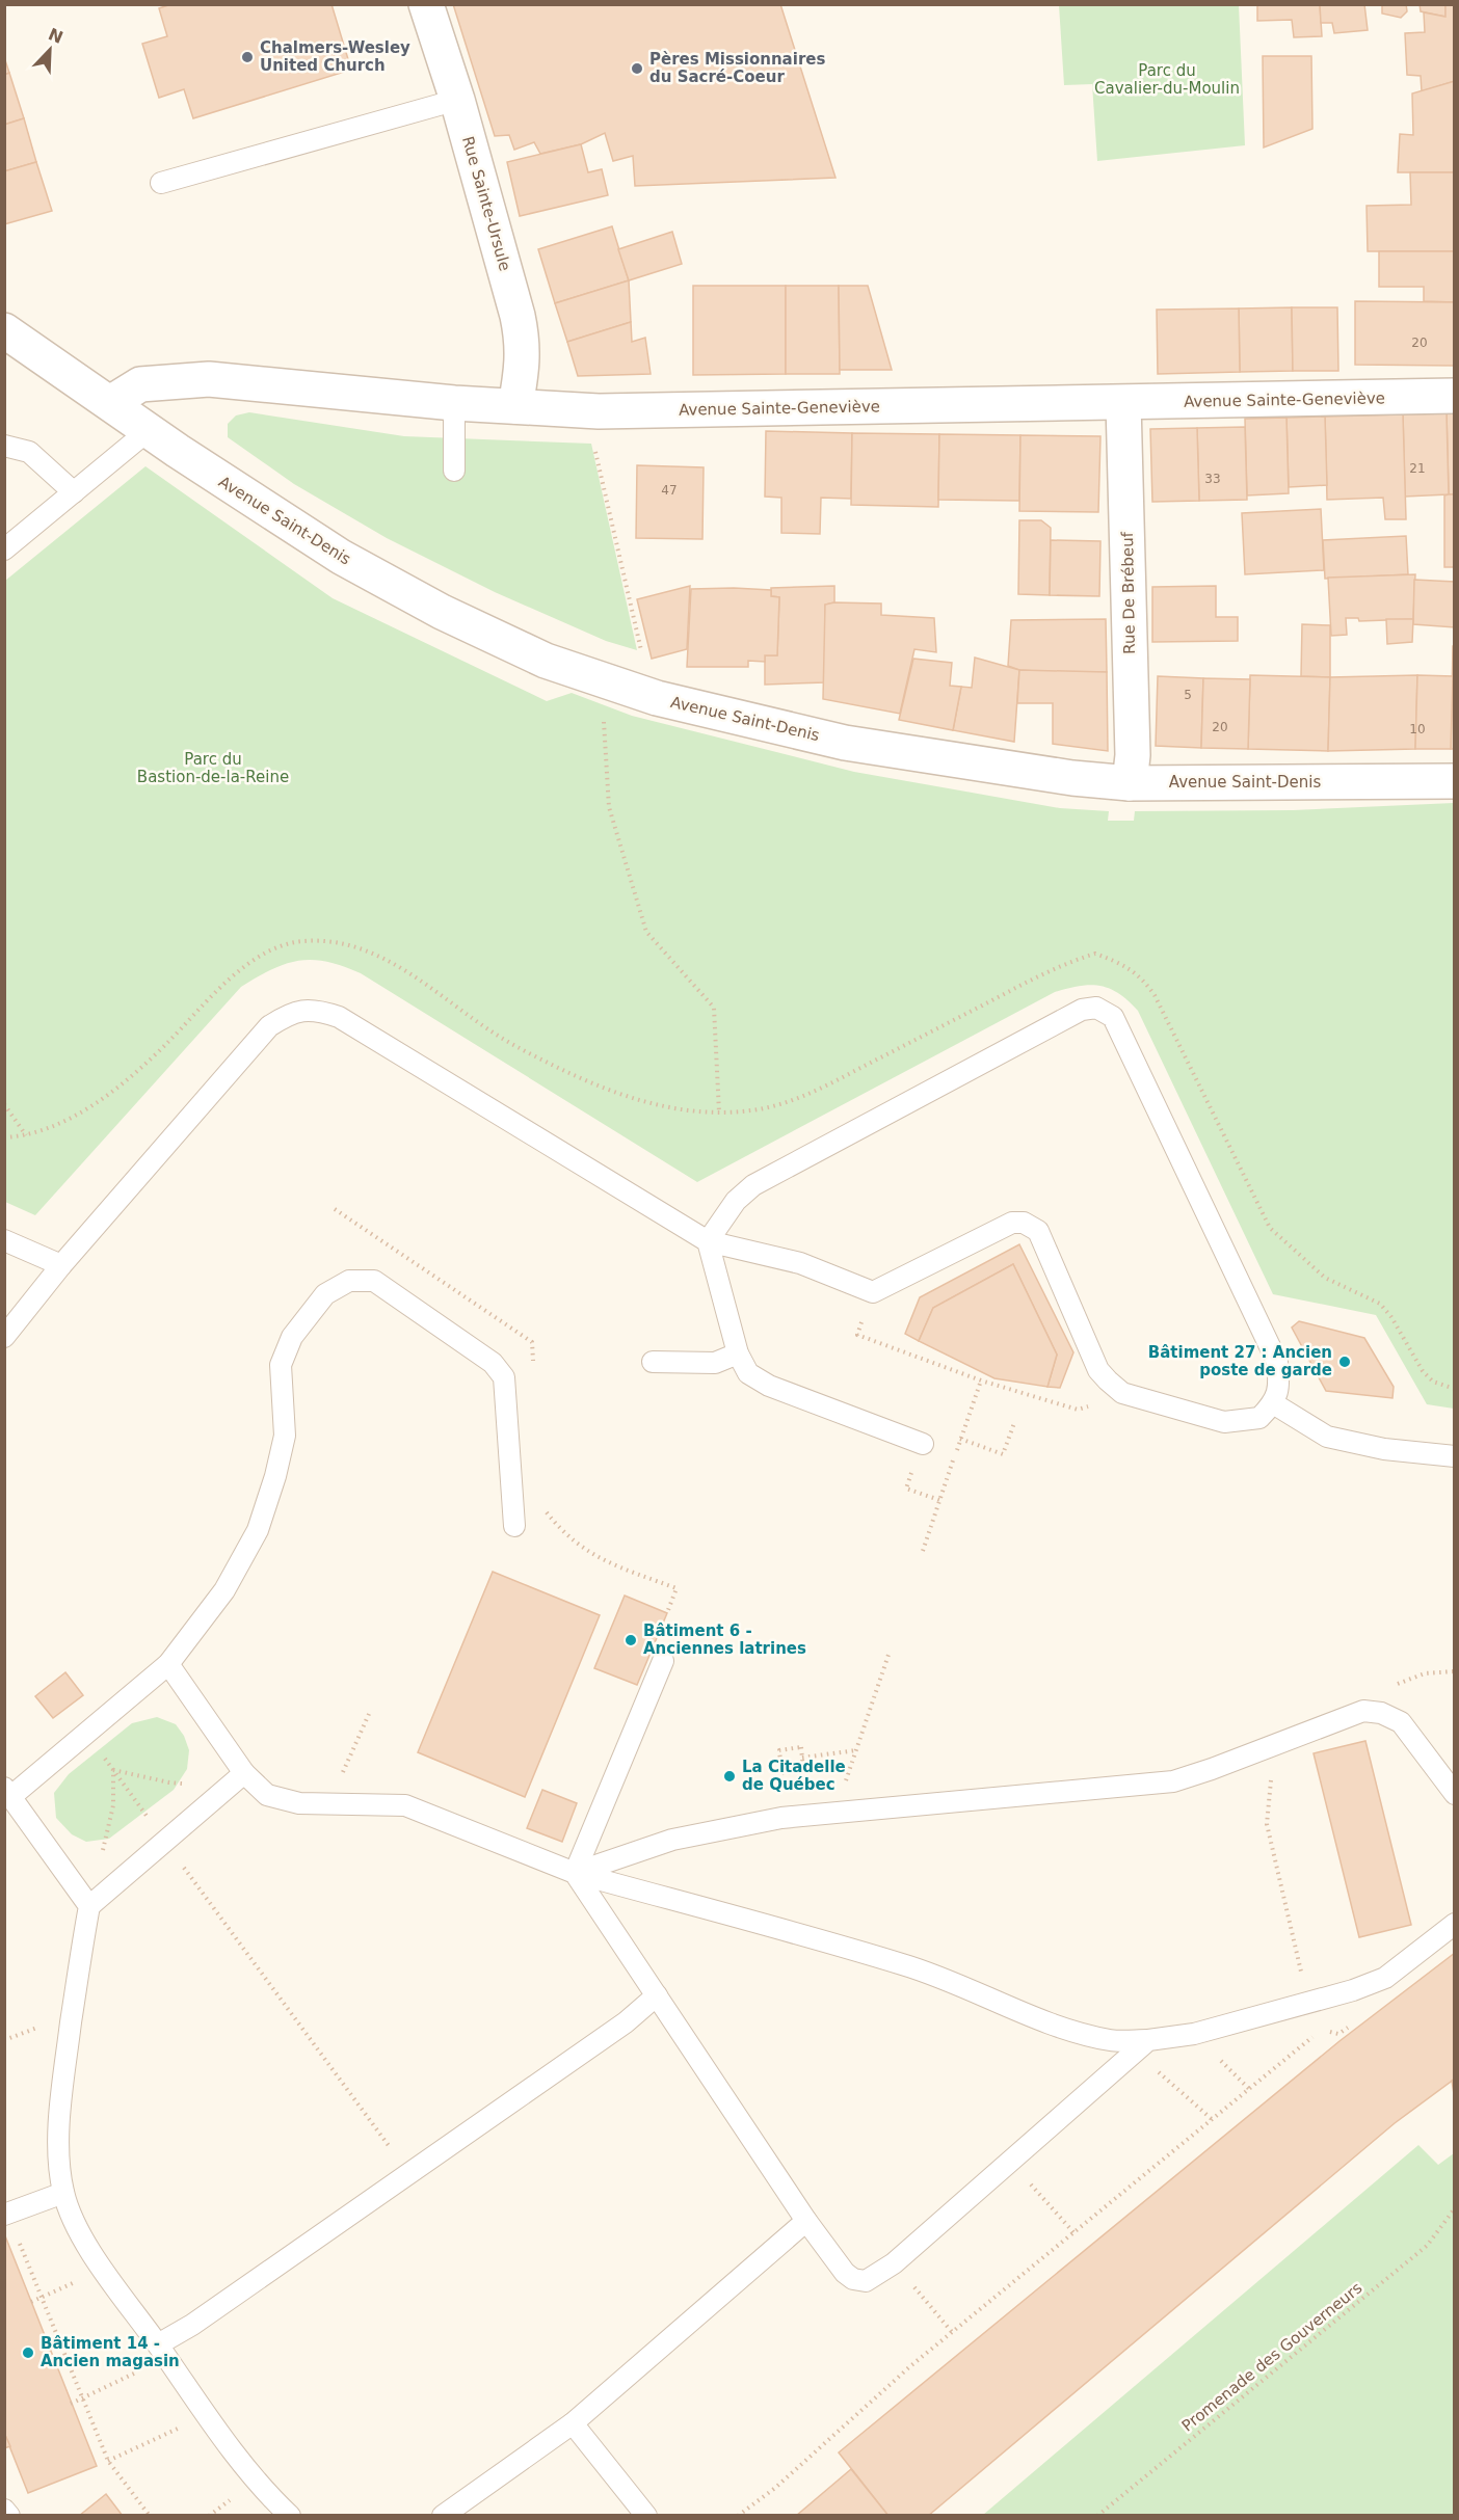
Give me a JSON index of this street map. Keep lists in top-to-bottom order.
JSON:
{
  "streets": {
    "street": [
      "Rue Sainte-Ursule",
      "Avenue Sainte-Geneviève",
      "Avenue Saint-Denis",
      "Rue De Brébeuf"
    ],
    "path": ["Promenade des Gouverneurs"]
  },
  "crossings": [
    ["Rue Sainte-Ursule", "Avenue Sainte-Geneviève"],
    ["Avenue Sainte-Geneviève", "Avenue Saint-Denis"],
    ["Avenue Sainte-Geneviève", "Rue De Brébeuf"],
    ["Avenue Saint-Denis", "Rue De Brébeuf"]
  ],
  "parks": ["Parc du Cavalier-du-Moulin", "Parc du Bastion-de-la-Reine"],
  "places": [
    "Chalmers-Wesley United Church",
    "Pères Missionnaires du Sacré-Coeur",
    "Bâtiment 27 : Ancien poste de garde",
    "Bâtiment 6 - Anciennes latrines",
    "La Citadelle de Québec",
    "Bâtiment 14 - Ancien magasin"
  ],
  "house_numbers": [
    "20",
    "21",
    "33",
    "47",
    "5",
    "20",
    "10"
  ],
  "north": "top right"
}
